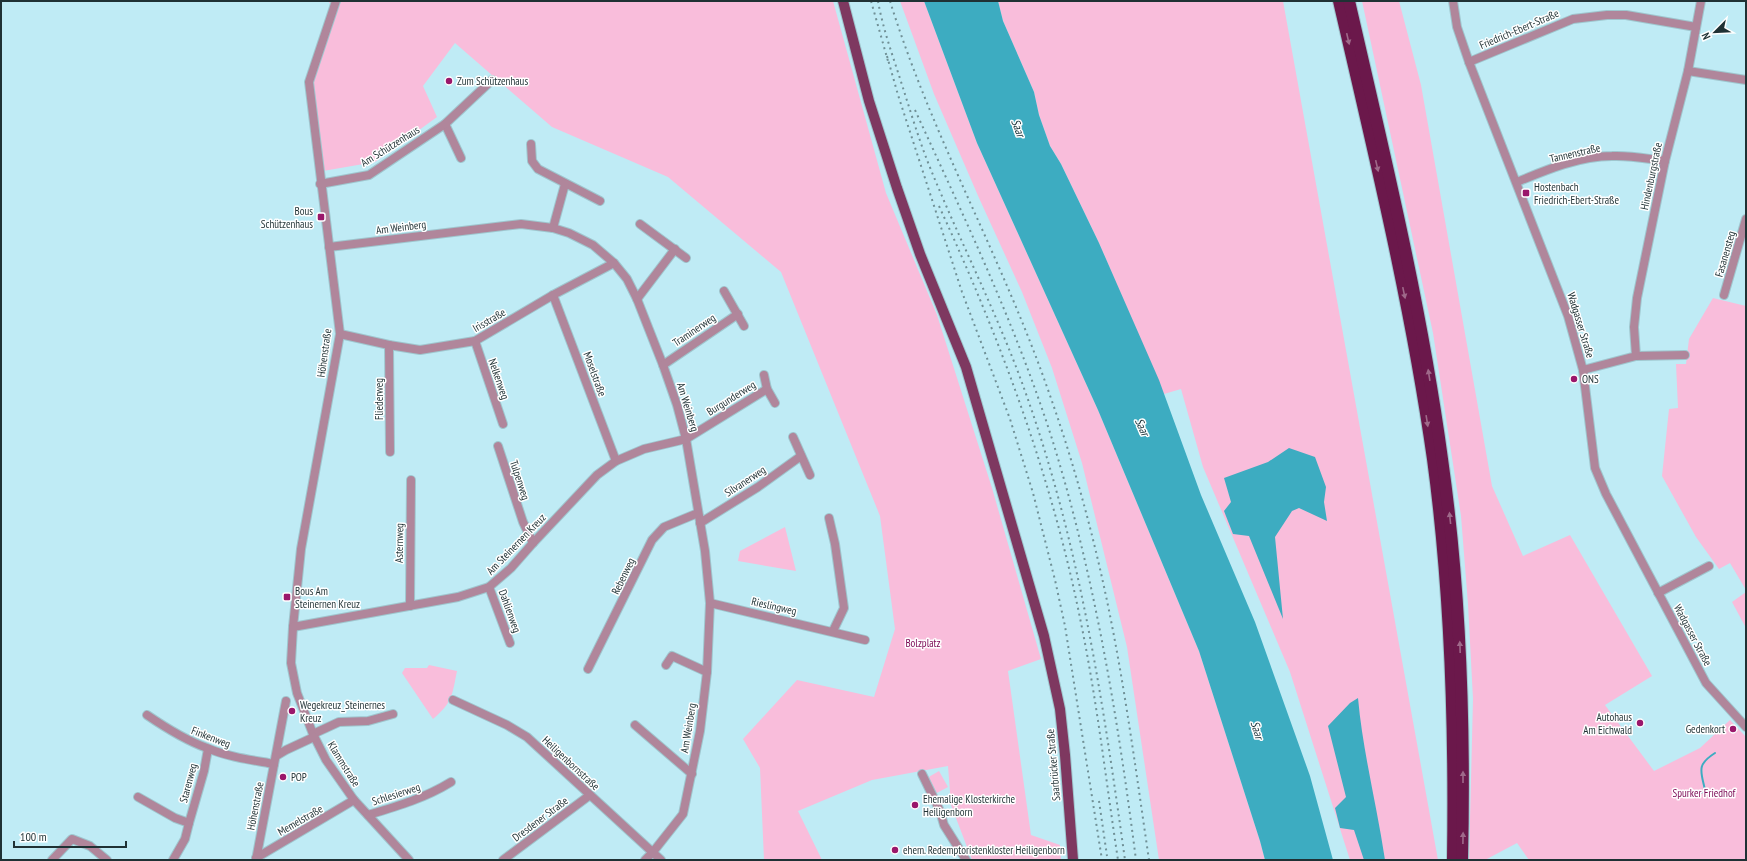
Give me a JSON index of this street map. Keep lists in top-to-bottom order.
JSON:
{
  "streets": {
    "main road": ["Saarbrücker Straße"],
    "street": [
      "Friedrich-Ebert-Straße",
      "Am Schützenhaus",
      "Tannenstraße",
      "Hindenburgstraße",
      "Am Weinberg",
      "Fasanensteg",
      "Irisstraße",
      "Wadgasser Straße",
      "Traminerweg",
      "Höhenstraße",
      "Moselstraße",
      "Nelkenweg",
      "Burgunderweg",
      "Fliederweg",
      "Tulpenweg",
      "Silvanerweg",
      "Asternweg",
      "Am Steinernen Kreuz",
      "Rebenweg",
      "Rieslingweg",
      "Dahlienweg",
      "Finkenweg",
      "Heiligenbornstraße",
      "Klammstraße",
      "Starenweg",
      "Schlesierweg",
      "Dresdener Straße",
      "Memelstraße"
    ]
  },
  "crossings": [
    ["Friedrich-Ebert-Straße", "Hindenburgstraße"],
    ["Friedrich-Ebert-Straße", "Wadgasser Straße"],
    ["Am Schützenhaus", "Höhenstraße"],
    ["Tannenstraße", "Hindenburgstraße"],
    ["Tannenstraße", "Wadgasser Straße"],
    ["Am Weinberg", "Irisstraße"],
    ["Am Weinberg", "Traminerweg"],
    ["Am Weinberg", "Höhenstraße"],
    ["Am Weinberg", "Burgunderweg"],
    ["Am Weinberg", "Silvanerweg"],
    ["Am Weinberg", "Am Steinernen Kreuz"],
    ["Am Weinberg", "Rebenweg"],
    ["Am Weinberg", "Rieslingweg"],
    ["Am Weinberg", "Heiligenbornstraße"],
    ["Irisstraße", "Höhenstraße"],
    ["Irisstraße", "Moselstraße"],
    ["Irisstraße", "Nelkenweg"],
    ["Irisstraße", "Fliederweg"],
    ["Höhenstraße", "Am Steinernen Kreuz"],
    ["Höhenstraße", "Finkenweg"],
    ["Höhenstraße", "Klammstraße"],
    ["Höhenstraße", "Memelstraße"],
    ["Moselstraße", "Am Steinernen Kreuz"],
    ["Burgunderweg", "Am Steinernen Kreuz"],
    ["Tulpenweg", "Am Steinernen Kreuz"],
    ["Asternweg", "Am Steinernen Kreuz"],
    ["Am Steinernen Kreuz", "Dahlienweg"],
    ["Finkenweg", "Starenweg"],
    ["Heiligenbornstraße", "Dresdener Straße"],
    ["Klammstraße", "Schlesierweg"],
    ["Klammstraße", "Memelstraße"]
  ],
  "water": ["Saar"],
  "parks": ["Bolzplatz", "Spurker Friedhof"],
  "places": {
    "other": [
      "Zum Schützenhaus",
      "ONS",
      "Wegekreuz_Steinernes Kreuz",
      "Autohaus Am Eichwald",
      "Gedenkort",
      "POP",
      "Ehemalige Klosterkirche Heiligenborn",
      "ehem. Redemptoristenkloster Heiligenborn"
    ],
    "transit": ["Hostenbach Friedrich-Ebert-Straße", "Bous Schützenhaus", "Bous Am Steinernen Kreuz"]
  },
  "scale_bar": "100 m",
  "north": "bottom left"
}
